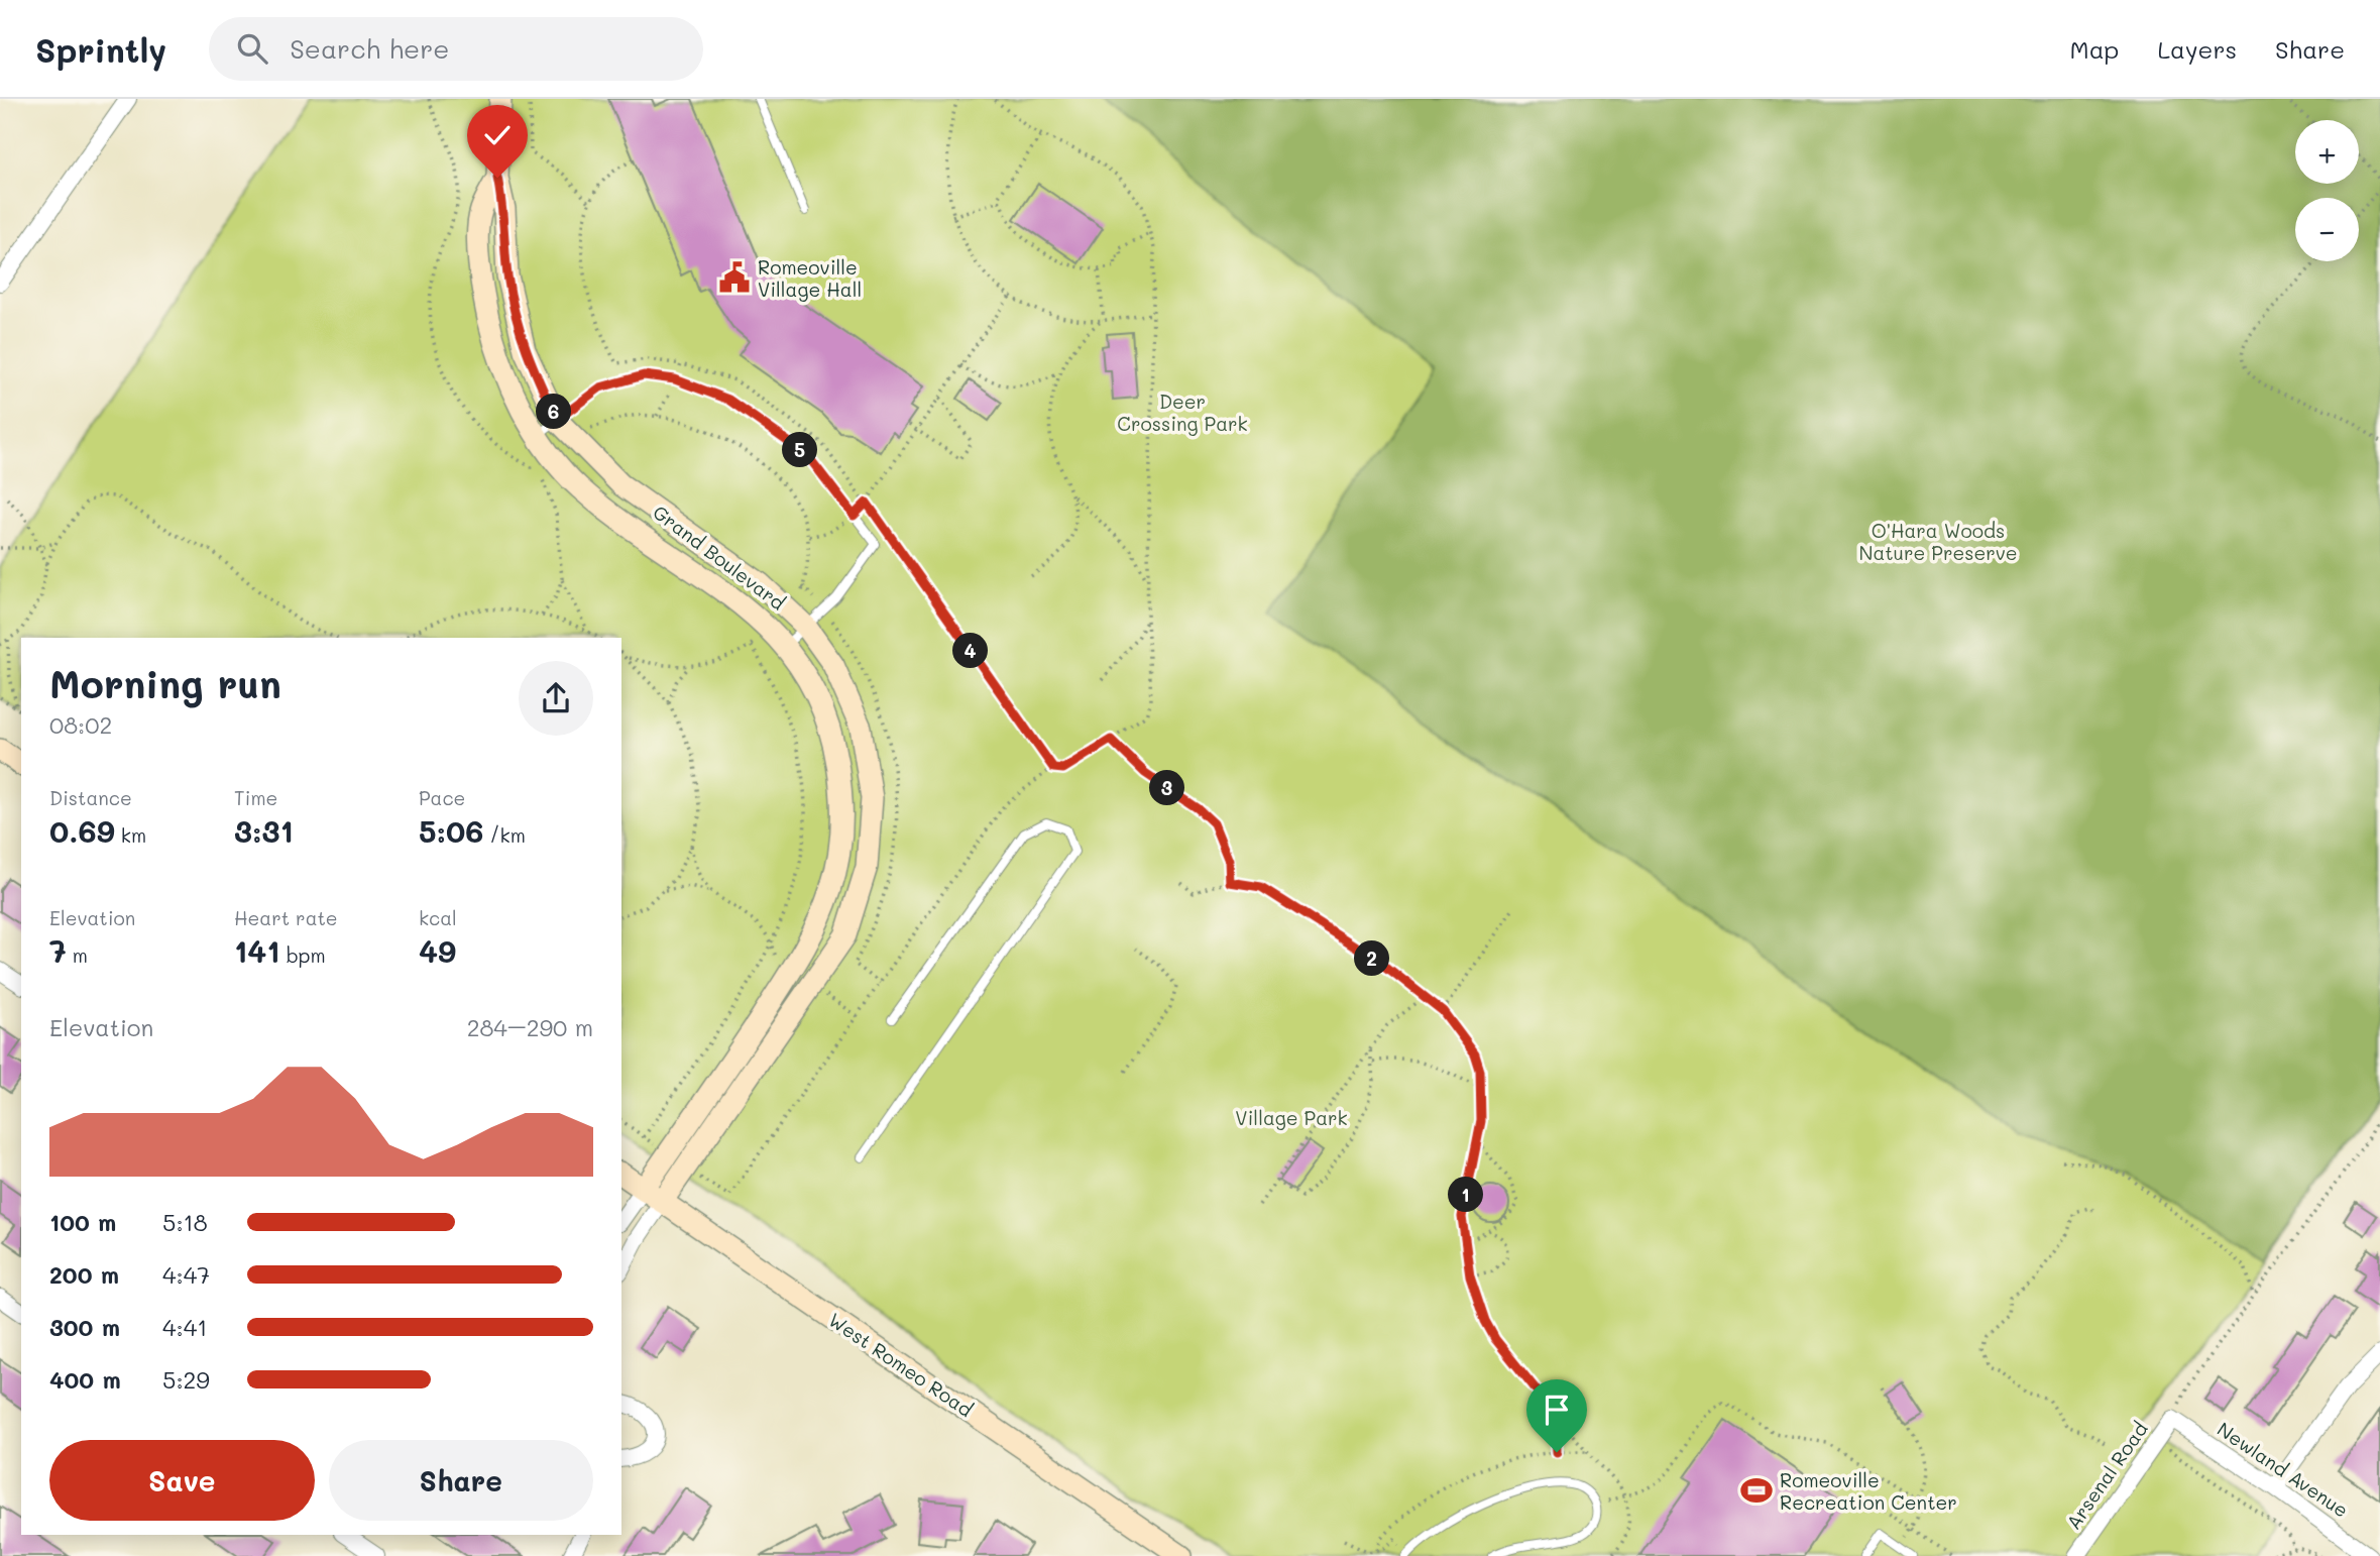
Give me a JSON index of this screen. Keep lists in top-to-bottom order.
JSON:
{
  "streets": {
    "street": [
      "Grand Boulevard",
      "West Romeo Road",
      "Newland Avenue",
      "Arsenal Road"
    ]
  },
  "crossings": [
    ["Grand Boulevard", "West Romeo Road"],
    ["Newland Avenue", "Arsenal Road"]
  ],
  "parks": ["Deer Crossing Park", "O'Hara Woods Nature Preserve", "Village Park"],
  "places": {
    "public building": ["Romeoville Village Hall"],
    "sports": ["Romeoville Recreation Center"]
  },
  "page": {
    "header": "Sprintly",
    "search": "Search here",
    "nav": ["Map", "Layers", "Share"],
    "map_buttons": ["+", "−"],
    "pins": [
      "6",
      "5",
      "4",
      "3",
      "2",
      "1"
    ],
    "heading": ["Morning run", "08:02"],
    "stats": [
      ["Distance", "0.69 km"],
      ["Time", "3:31"],
      ["Pace", "5:06 /km"],
      ["Elevation", "7 m"],
      ["Heart rate", "141 bpm"],
      ["kcal", "49"]
    ],
    "chart": ["Elevation", "284–290 m"],
    "list": [
      {
        "name": "100 m",
        "note": "5:18"
      },
      {
        "name": "200 m",
        "note": "4:47"
      },
      {
        "name": "300 m",
        "note": "4:41"
      },
      {
        "name": "400 m",
        "note": "5:29"
      }
    ],
    "buttons": ["Save", "Share"]
  }
}
